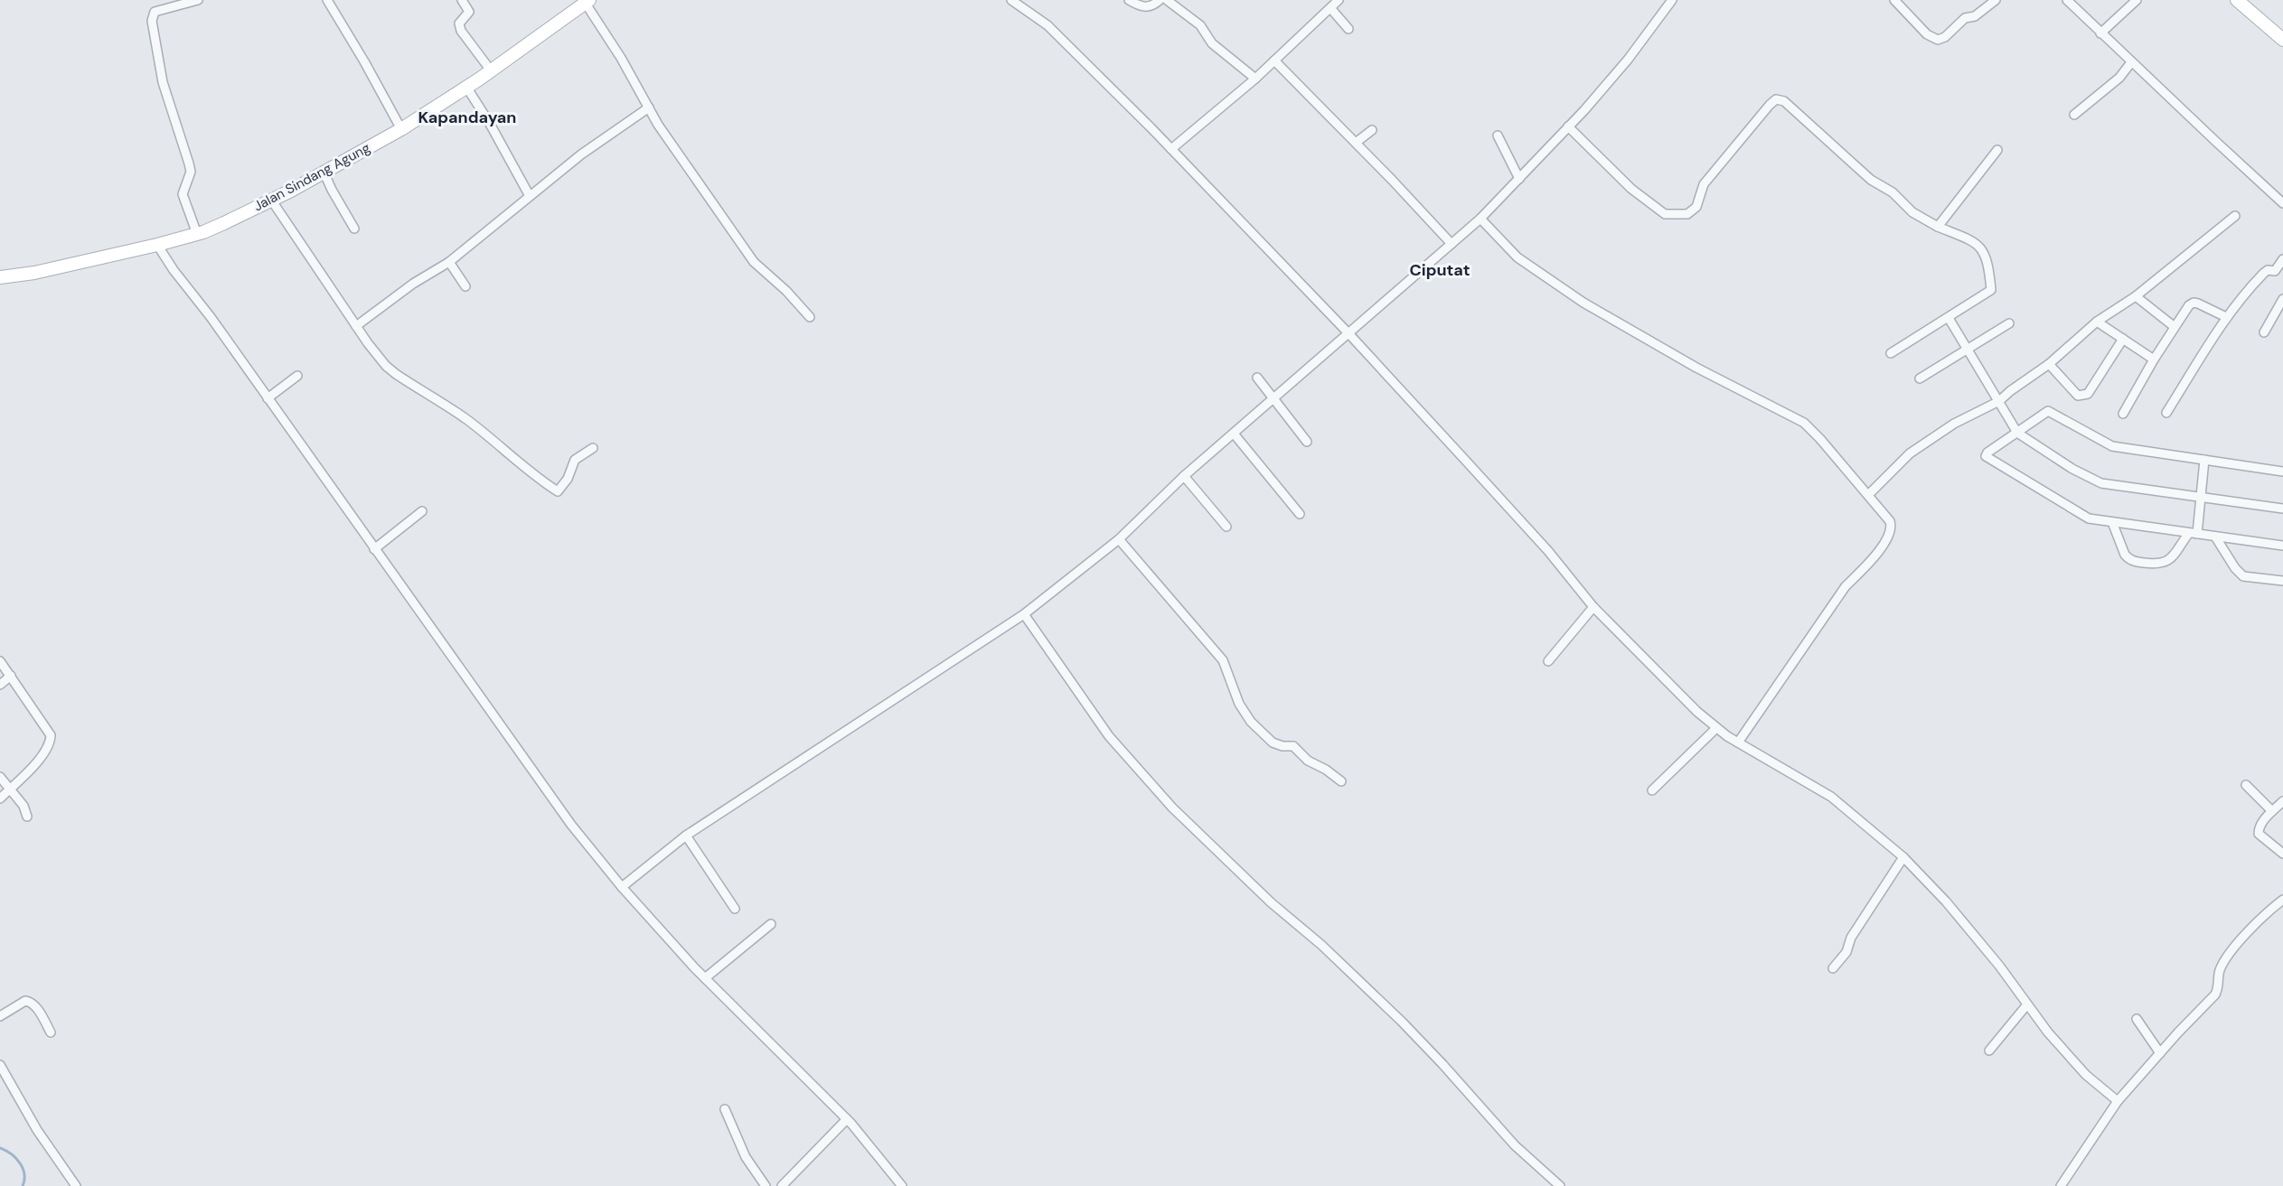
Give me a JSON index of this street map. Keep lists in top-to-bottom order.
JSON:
{
  "streets": {
    "main road": ["Jalan Sindang Agung"]
  },
  "districts": ["Kapandayan", "Ciputat"]
}
